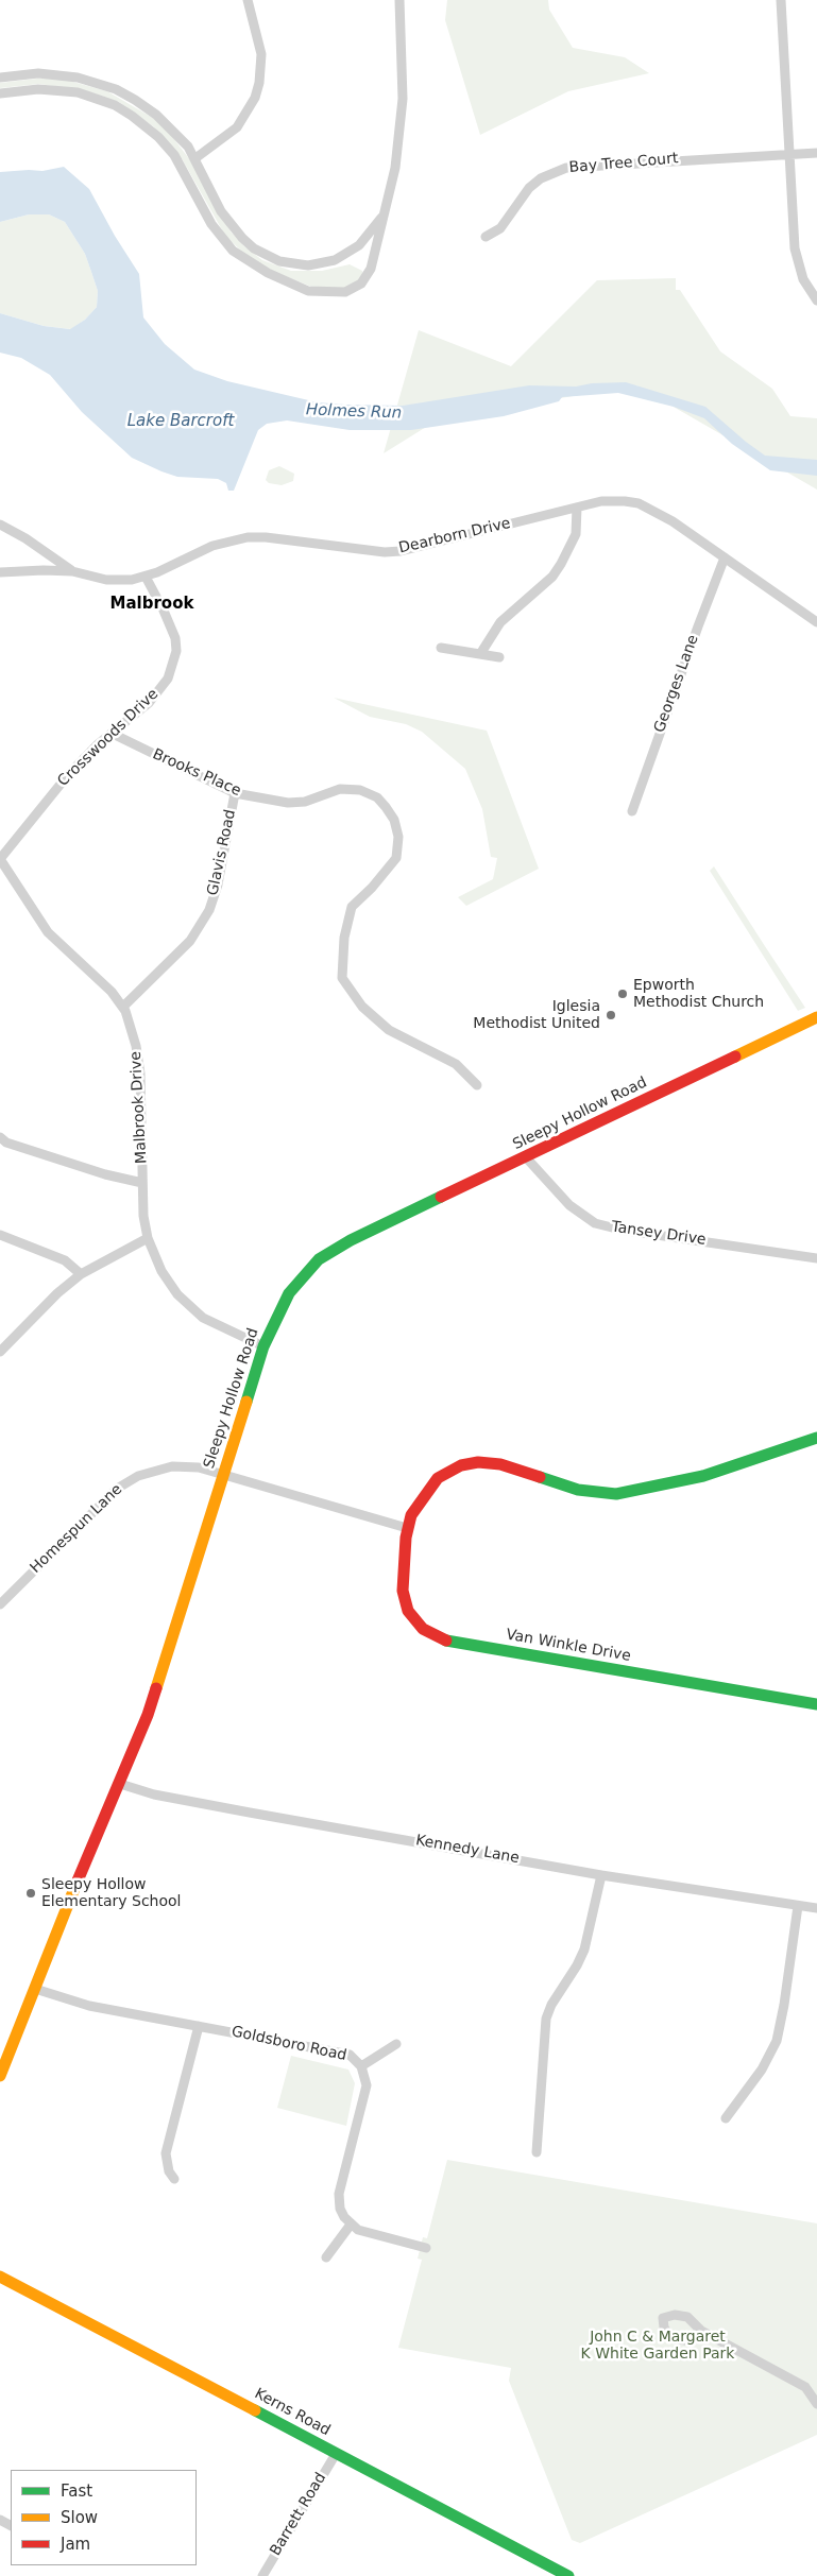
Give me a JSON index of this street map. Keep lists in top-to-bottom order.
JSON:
{
  "streets": {
    "street": [
      "Bay Tree Court",
      "Dearborn Drive",
      "Georges Lane",
      "Crosswoods Drive",
      "Brooks Place",
      "Glavis Road",
      "Malbrook Drive",
      "Sleepy Hollow Road",
      "Tansey Drive",
      "Homespun Lane",
      "Van Winkle Drive",
      "Kennedy Lane",
      "Goldsboro Road",
      "Kerns Road",
      "Barrett Road"
    ]
  },
  "crossings": [
    ["Dearborn Drive", "Georges Lane"],
    ["Dearborn Drive", "Crosswoods Drive"],
    ["Crosswoods Drive", "Brooks Place"],
    ["Crosswoods Drive", "Malbrook Drive"],
    ["Brooks Place", "Glavis Road"],
    ["Glavis Road", "Malbrook Drive"],
    ["Malbrook Drive", "Sleepy Hollow Road"],
    ["Sleepy Hollow Road", "Tansey Drive"],
    ["Sleepy Hollow Road", "Homespun Lane"],
    ["Sleepy Hollow Road", "Kennedy Lane"],
    ["Sleepy Hollow Road", "Goldsboro Road"],
    ["Kerns Road", "Barrett Road"]
  ],
  "districts": ["Malbrook"],
  "water": ["Holmes Run", "Lake Barcroft"],
  "parks": ["John C & Margaret K White Garden Park"],
  "places": ["Epworth Methodist Church", "Iglesia Methodist United", "Sleepy Hollow Elementary School"],
  "legend": ["Fast", "Slow", "Jam"]
}
